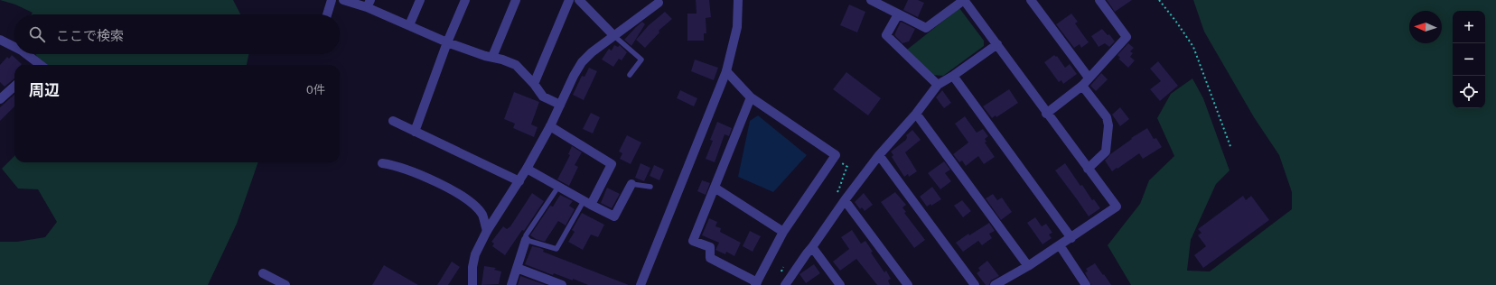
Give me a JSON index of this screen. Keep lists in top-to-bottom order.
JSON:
{
  "north": "left",
  "page": {
    "map_buttons": ["+", "−"],
    "search": "ここで検索",
    "heading": ["周辺", "0件"]
  }
}
